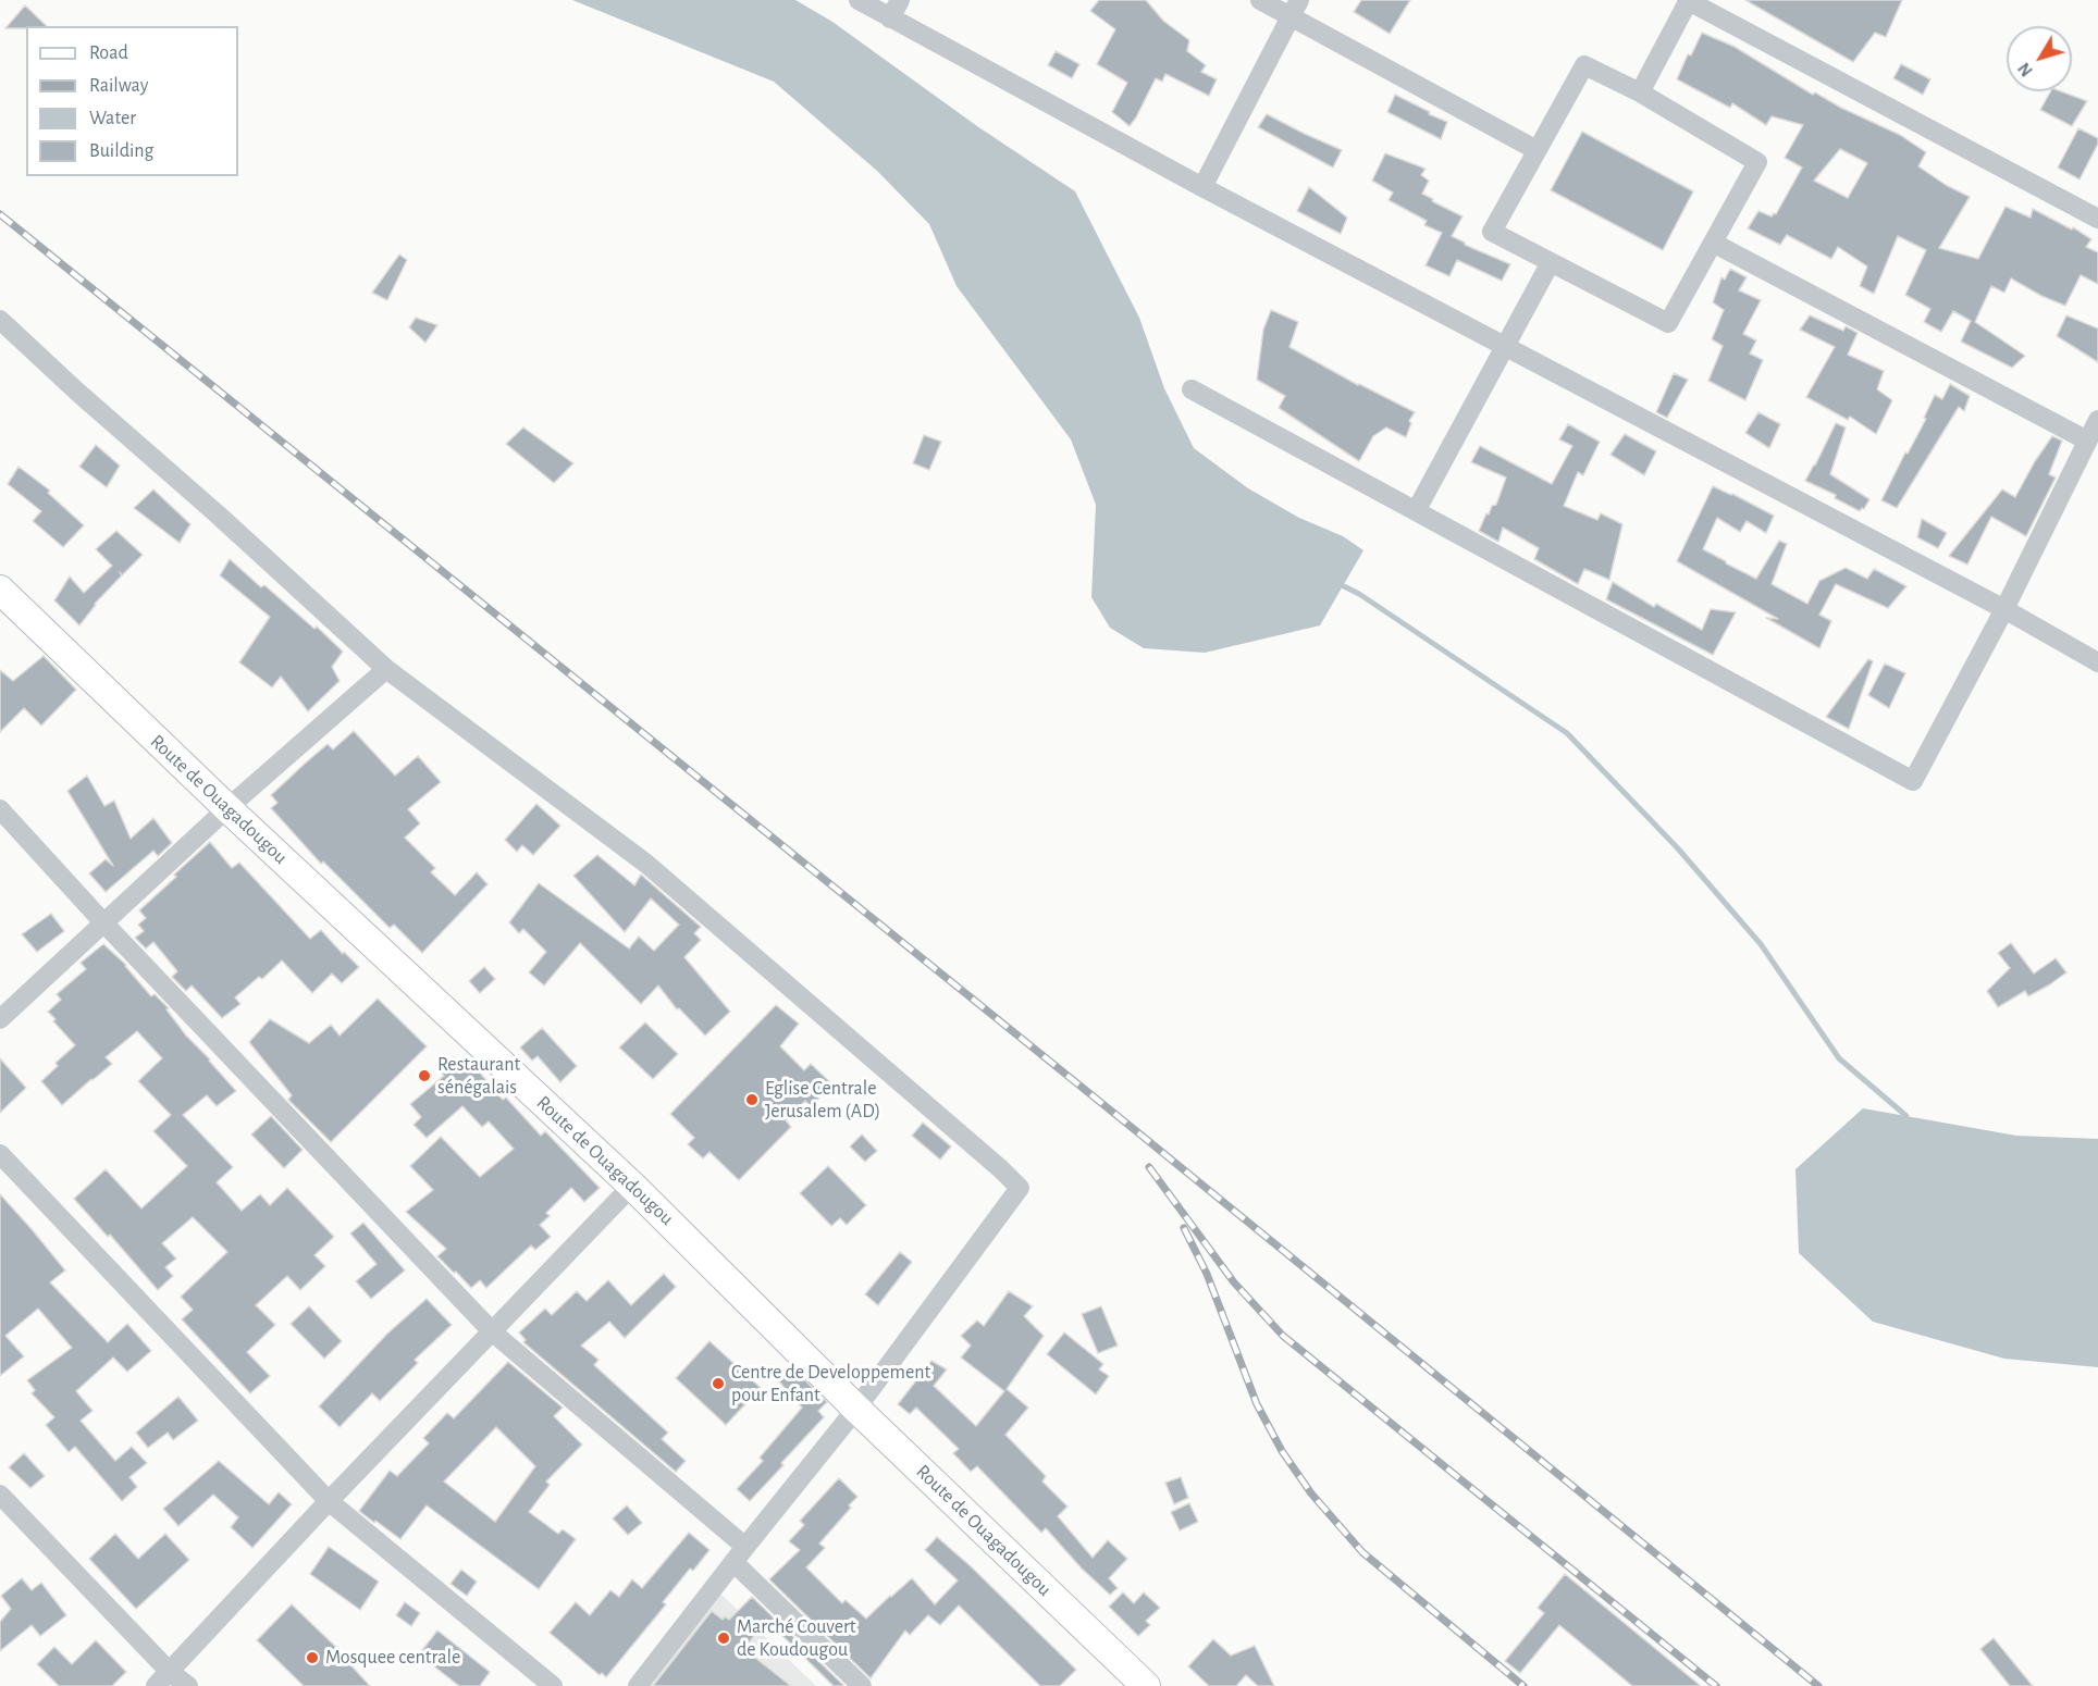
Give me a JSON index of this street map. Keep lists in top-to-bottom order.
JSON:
{
  "streets": {
    "street": ["Route de Ouagadougou"]
  },
  "places": [
    "Restaurant sénégalais",
    "Eglise Centrale Jerusalem (AD)",
    "Centre de Developpement pour Enfant",
    "Marché Couvert de Koudougou",
    "Mosquee centrale"
  ],
  "legend": [
    "Road",
    "Railway",
    "Water",
    "Building"
  ],
  "north": "bottom left"
}
